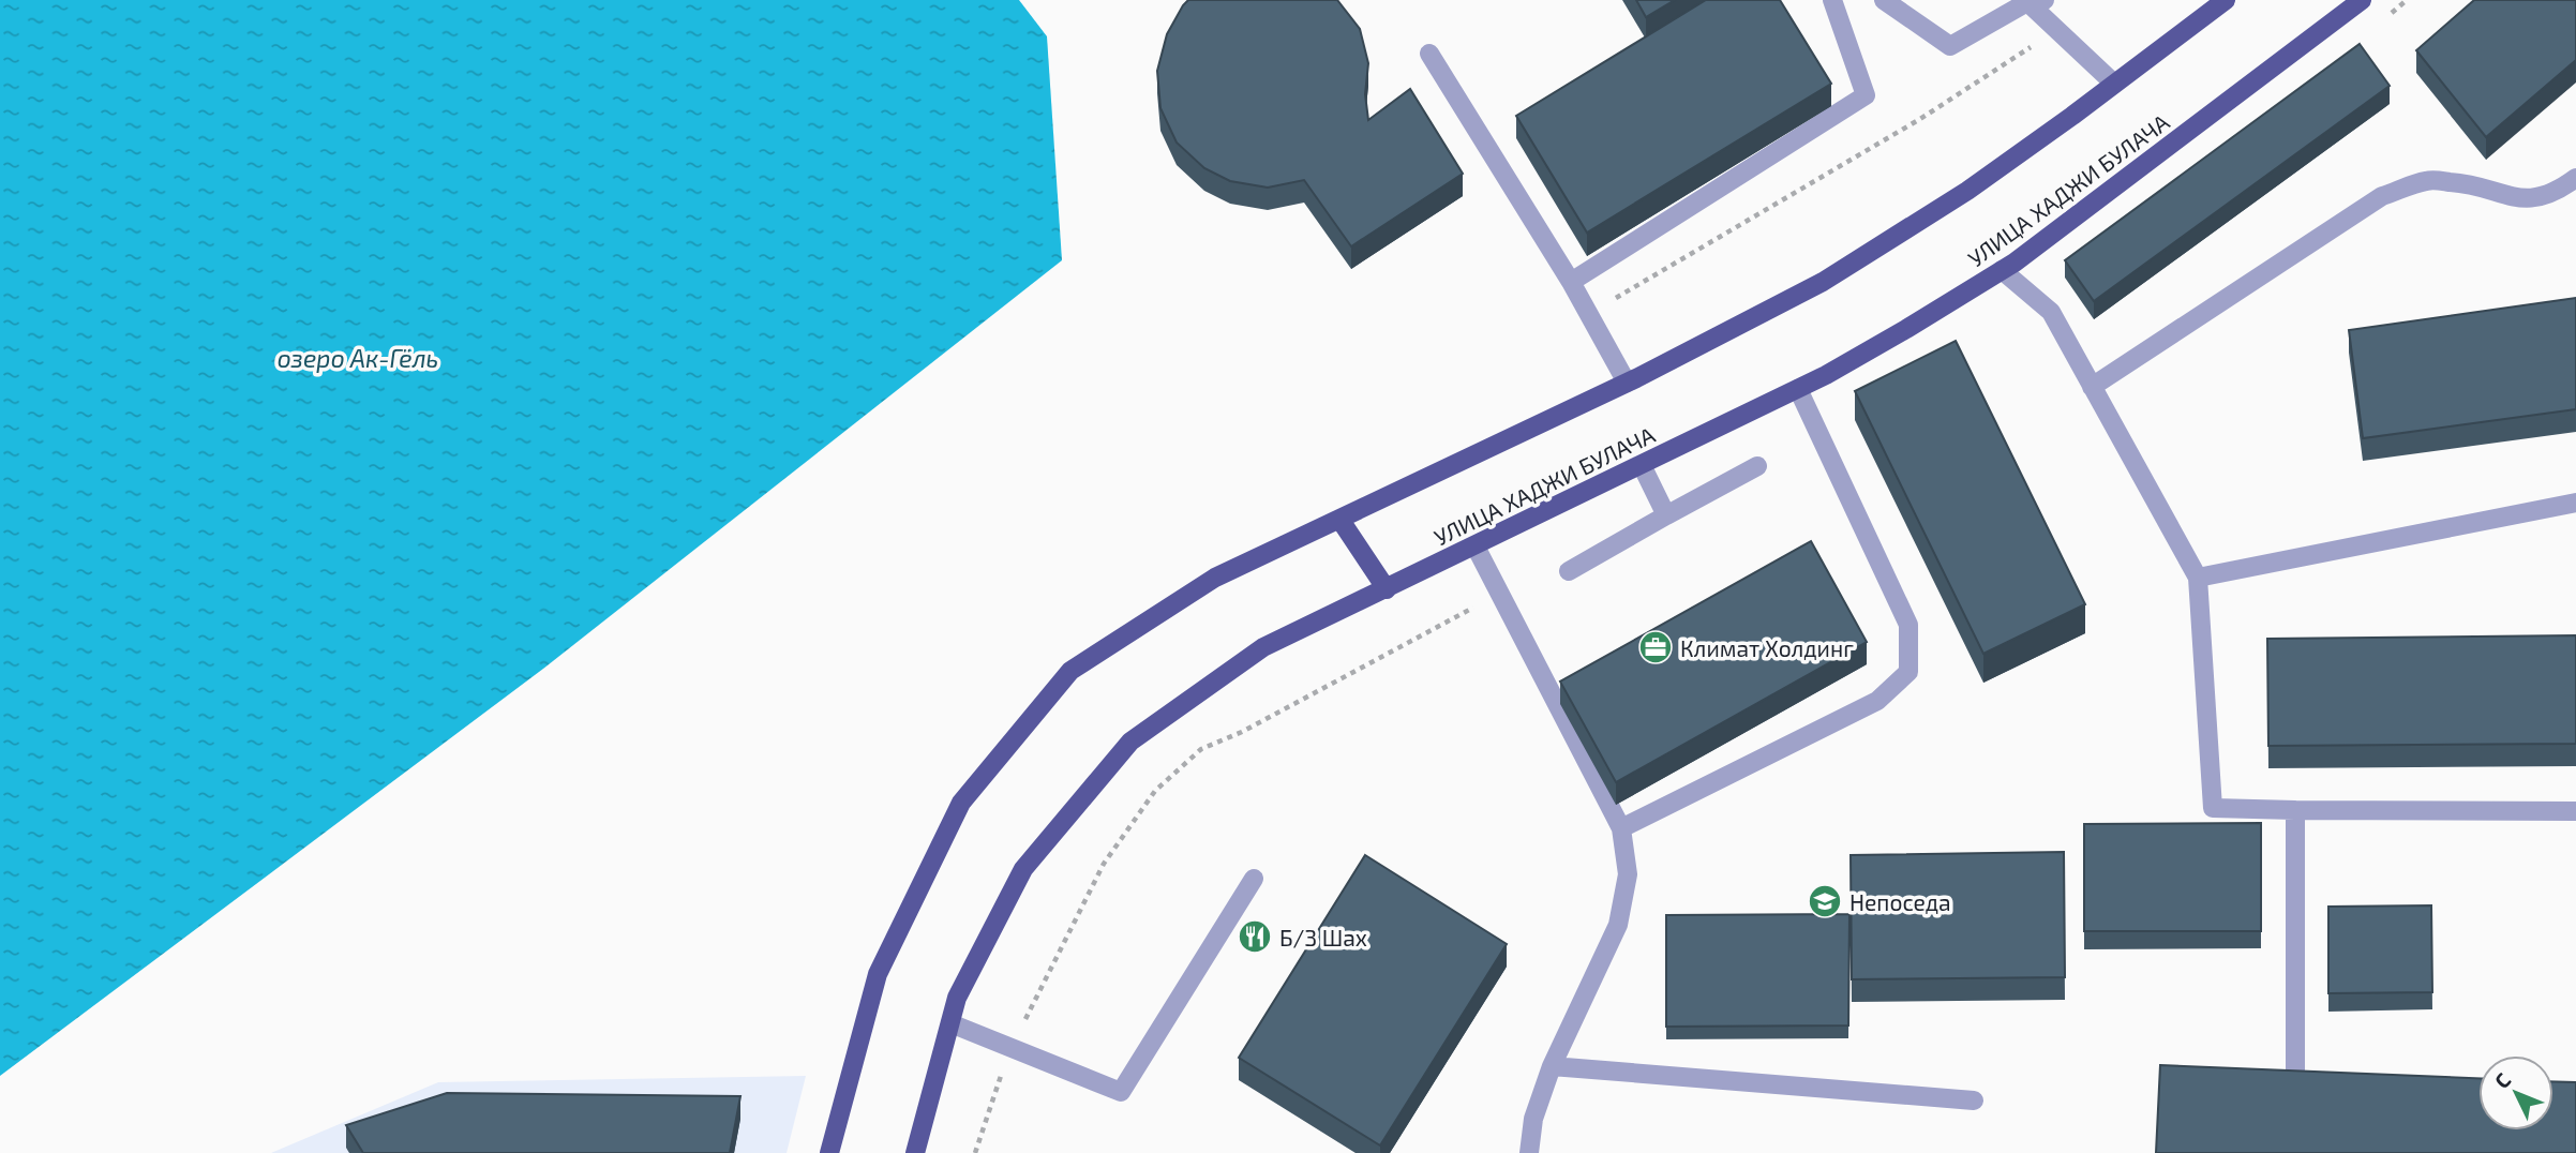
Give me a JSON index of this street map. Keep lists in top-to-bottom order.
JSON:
{
  "streets": {
    "main road": ["УЛИЦА ХАДЖИ БУЛАЧА"]
  },
  "water": ["озеро Ак-Гёль"],
  "places": {
    "office": ["Климат Холдинг"],
    "school or university": ["Непоседа"],
    "restaurant": ["Б/З Шах"]
  },
  "north": "top left"
}
